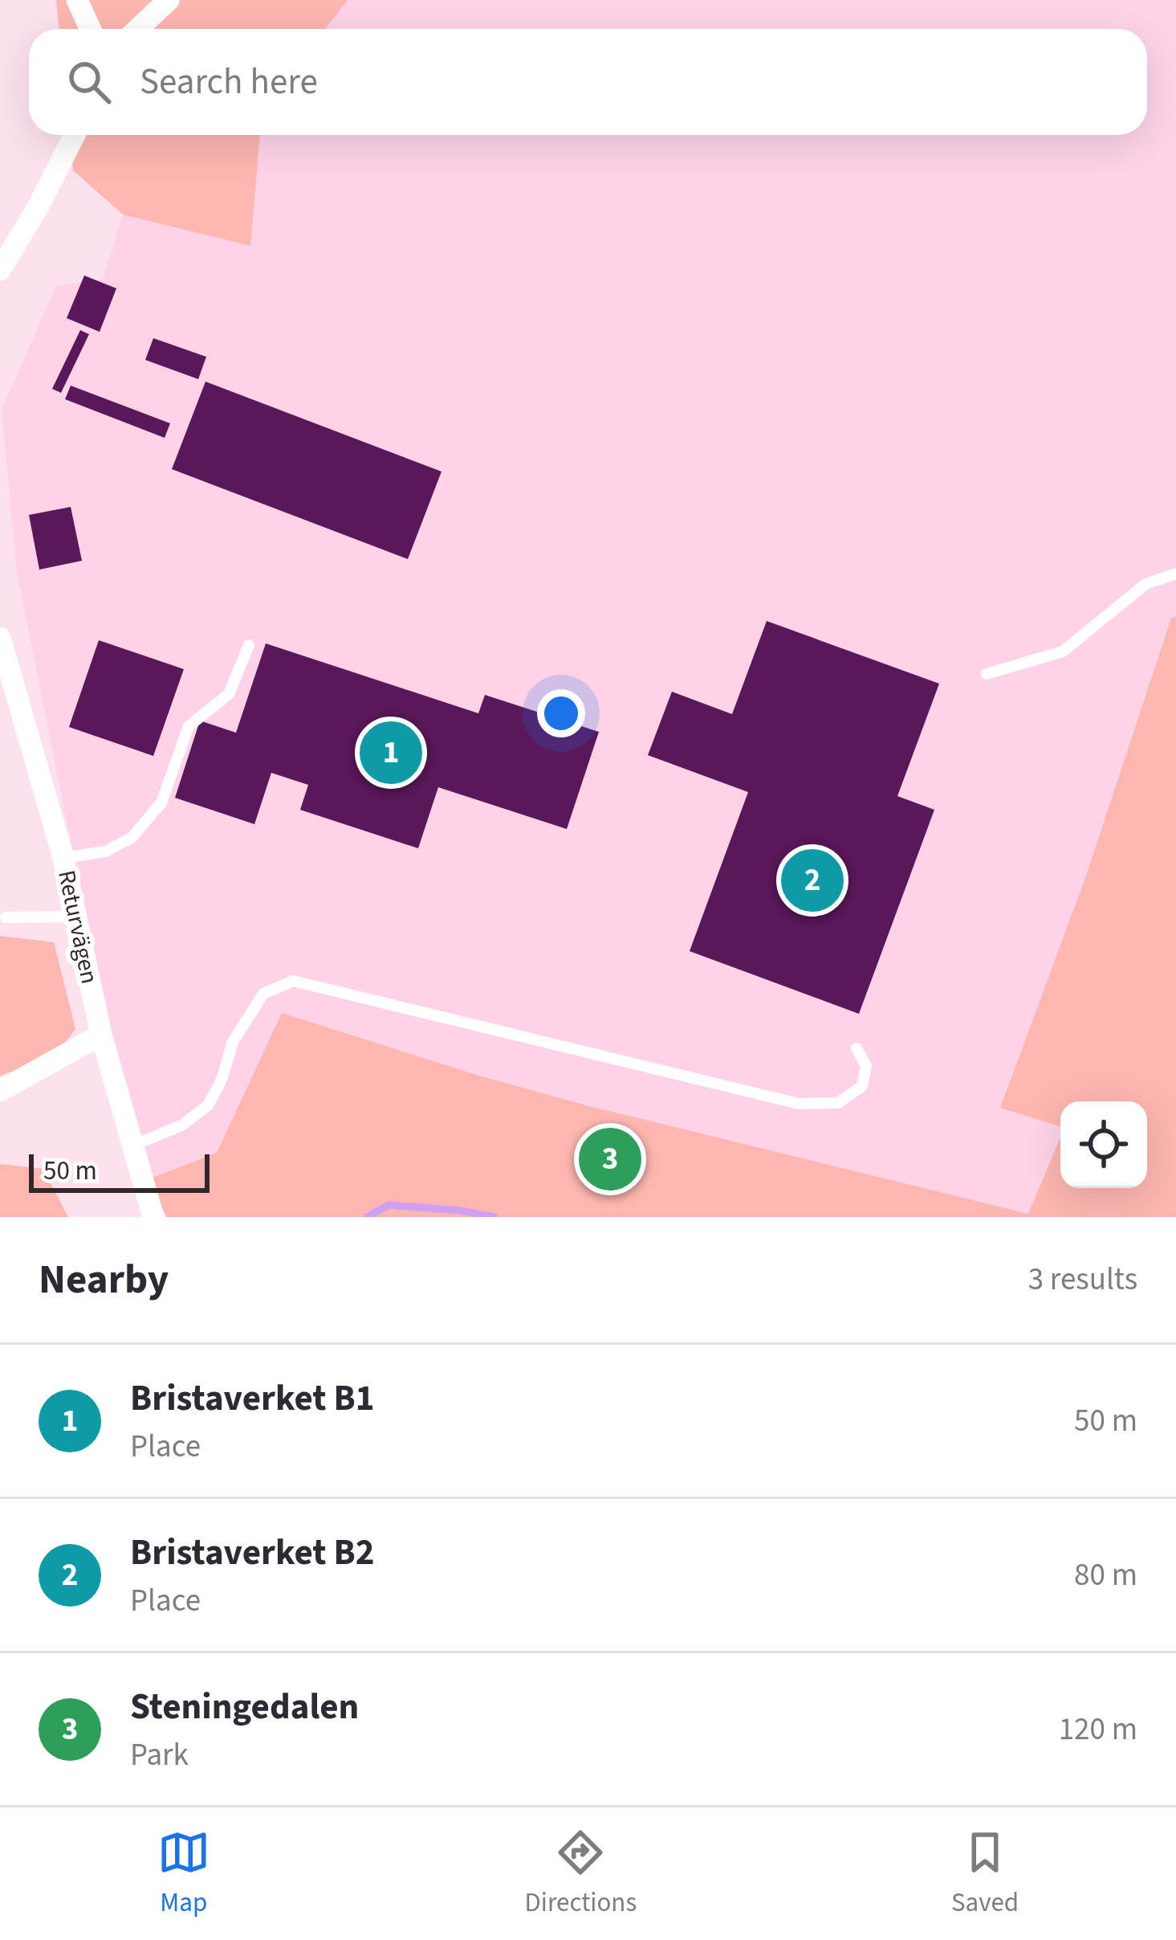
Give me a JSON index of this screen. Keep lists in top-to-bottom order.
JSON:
{
  "streets": {
    "street": ["Returvägen"]
  },
  "scale_bar": "50 m",
  "page": {
    "search": "Search here",
    "pins": ["1", "2", "3"],
    "scale": "50 m",
    "heading": ["Nearby", "3 results"],
    "list": [
      {
        "mark": "1",
        "name": "Bristaverket B1",
        "note": "Place",
        "value": "50 m"
      },
      {
        "mark": "2",
        "name": "Bristaverket B2",
        "note": "Place",
        "value": "80 m"
      },
      {
        "mark": "3",
        "name": "Steningedalen",
        "note": "Park",
        "value": "120 m"
      }
    ],
    "nav": ["Map", "Directions", "Saved"]
  }
}
